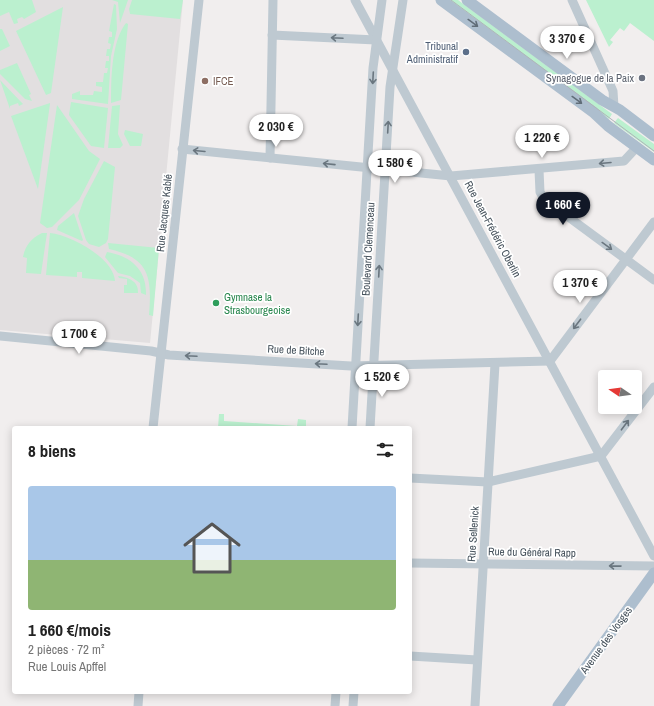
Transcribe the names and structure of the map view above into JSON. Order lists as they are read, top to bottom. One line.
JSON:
{"streets":{"main road":["Avenue des Vosges"],"street":["Rue Jacques Kablé","Rue Jean-Frédéric Oberlin","Boulevard Clemenceau","Rue de Bitche","Rue Sellenick","Rue du Général Rapp"]},"crossings":[["Rue Jacques Kablé","Rue de Bitche"],["Rue Jean-Frédéric Oberlin","Boulevard Clemenceau"],["Rue Jean-Frédéric Oberlin","Rue de Bitche"],["Boulevard Clemenceau","Rue de Bitche"],["Rue de Bitche","Rue Sellenick"],["Rue Sellenick","Rue du Général Rapp"]],"one_way":["Rue de Bitche","Rue du Général Rapp"],"places":["Tribunal Administratif","Synagogue de la Paix","IFCE","Gymnase la Strasbourgeoise"],"north":"left","page":{"price":["3 370 €","2 030 €","1 220 €","1 580 €","1 660 €","1 370 €","1 700 €","1 520 €"],"heading":"8 biens","list":[{"name":"1 660 €/mois","note":"2 pièces · 72 m² · Rue Louis Apffel"}]}}
